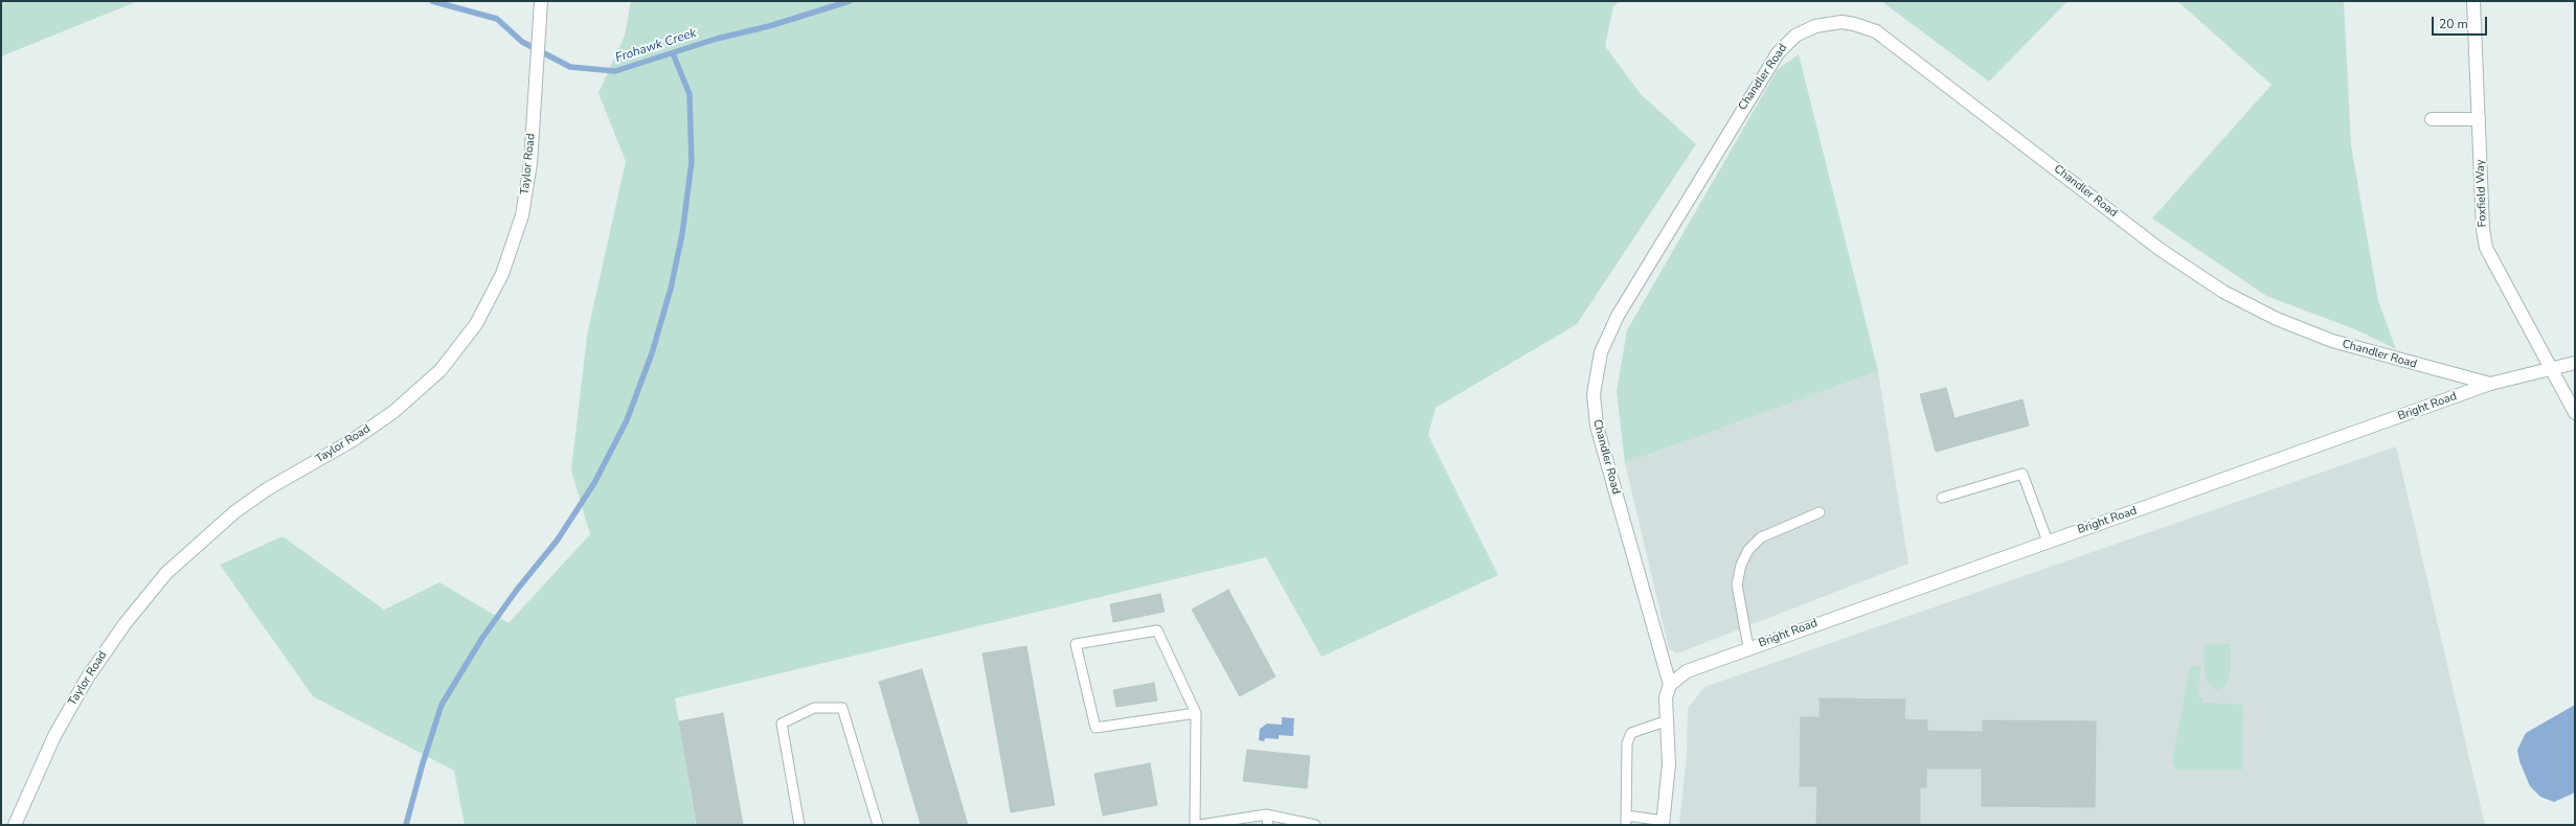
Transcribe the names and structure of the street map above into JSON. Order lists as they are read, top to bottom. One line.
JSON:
{"streets":{"street":["Chandler Road","Taylor Road","Foxfield Way","Bright Road"]},"crossings":[["Chandler Road","Bright Road"],["Foxfield Way","Bright Road"]],"water":["Frohawk Creek"],"scale_bar":"20 m"}
